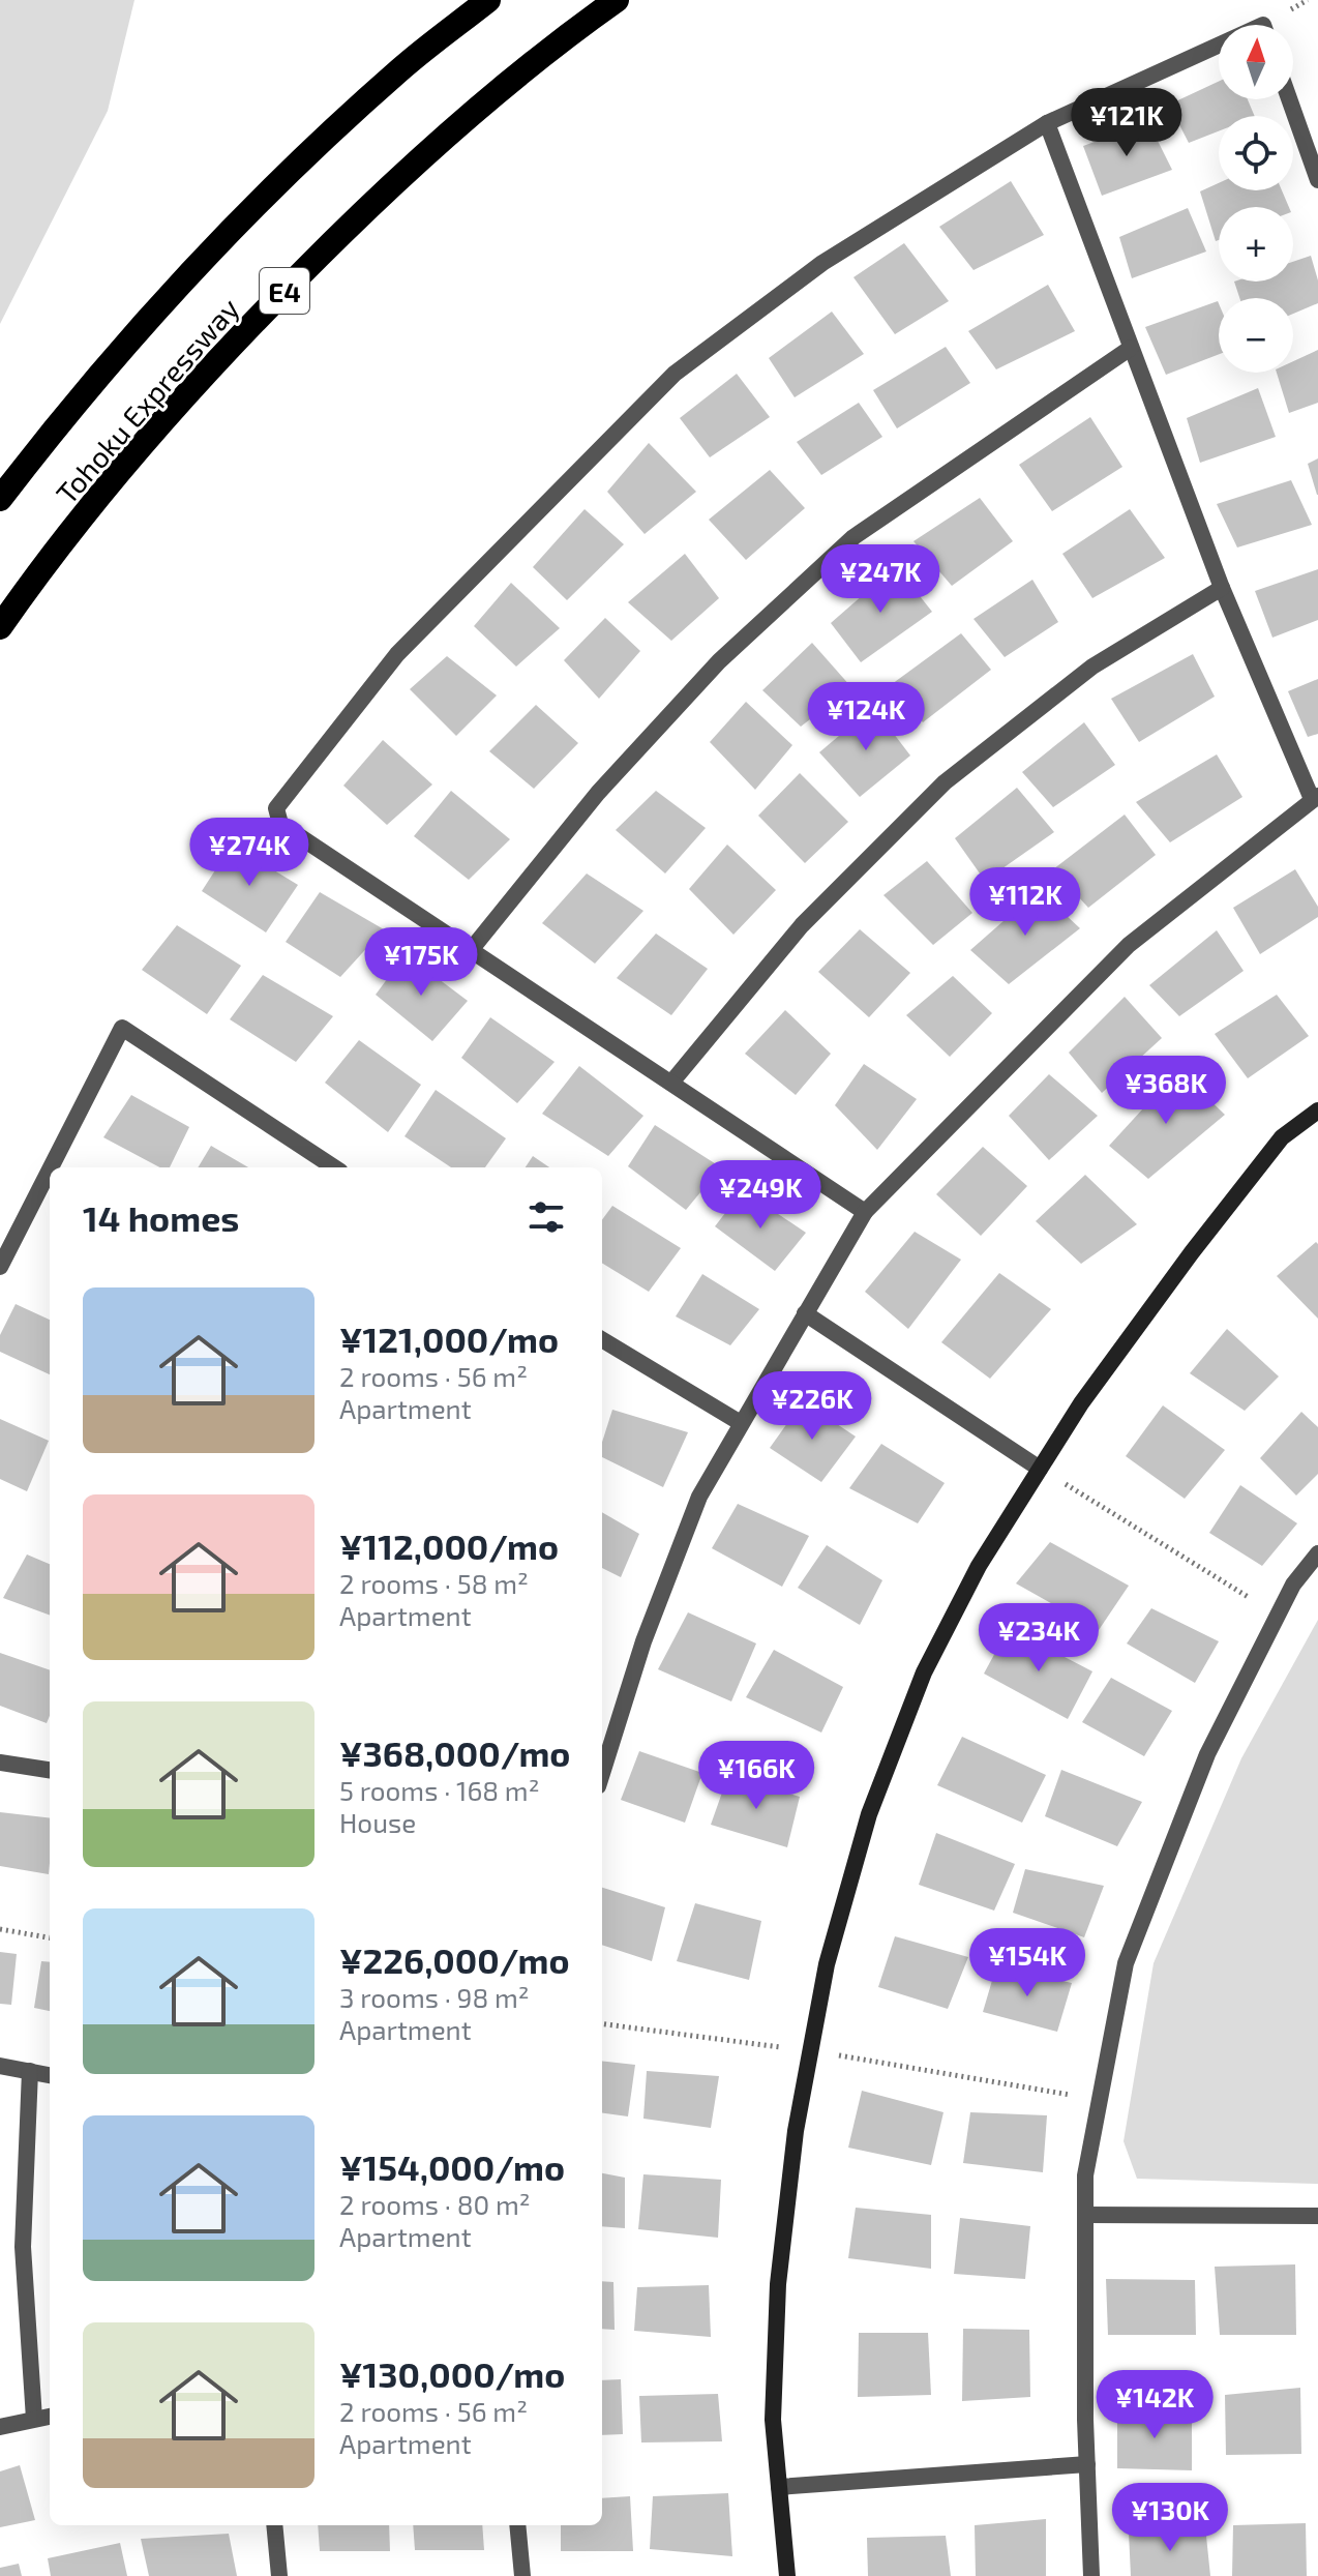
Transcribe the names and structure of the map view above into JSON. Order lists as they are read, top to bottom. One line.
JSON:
{"streets":{"highway":["E4","Tohoku Expressway"]},"north":"top","page":{"map_buttons":["+","−"],"price":["¥121K","¥247K","¥124K","¥274K","¥112K","¥175K","¥368K","¥249K","¥226K","¥234K","¥166K","¥154K","¥142K","¥130K"],"heading":"14 homes","list":[{"name":"¥121,000/mo","note":"2 rooms · 56 m² · Apartment"},{"name":"¥112,000/mo","note":"2 rooms · 58 m² · Apartment"},{"name":"¥368,000/mo","note":"5 rooms · 168 m² · House"},{"name":"¥226,000/mo","note":"3 rooms · 98 m² · Apartment"},{"name":"¥154,000/mo","note":"2 rooms · 80 m² · Apartment"},{"name":"¥130,000/mo","note":"2 rooms · 56 m² · Apartment"}]}}
